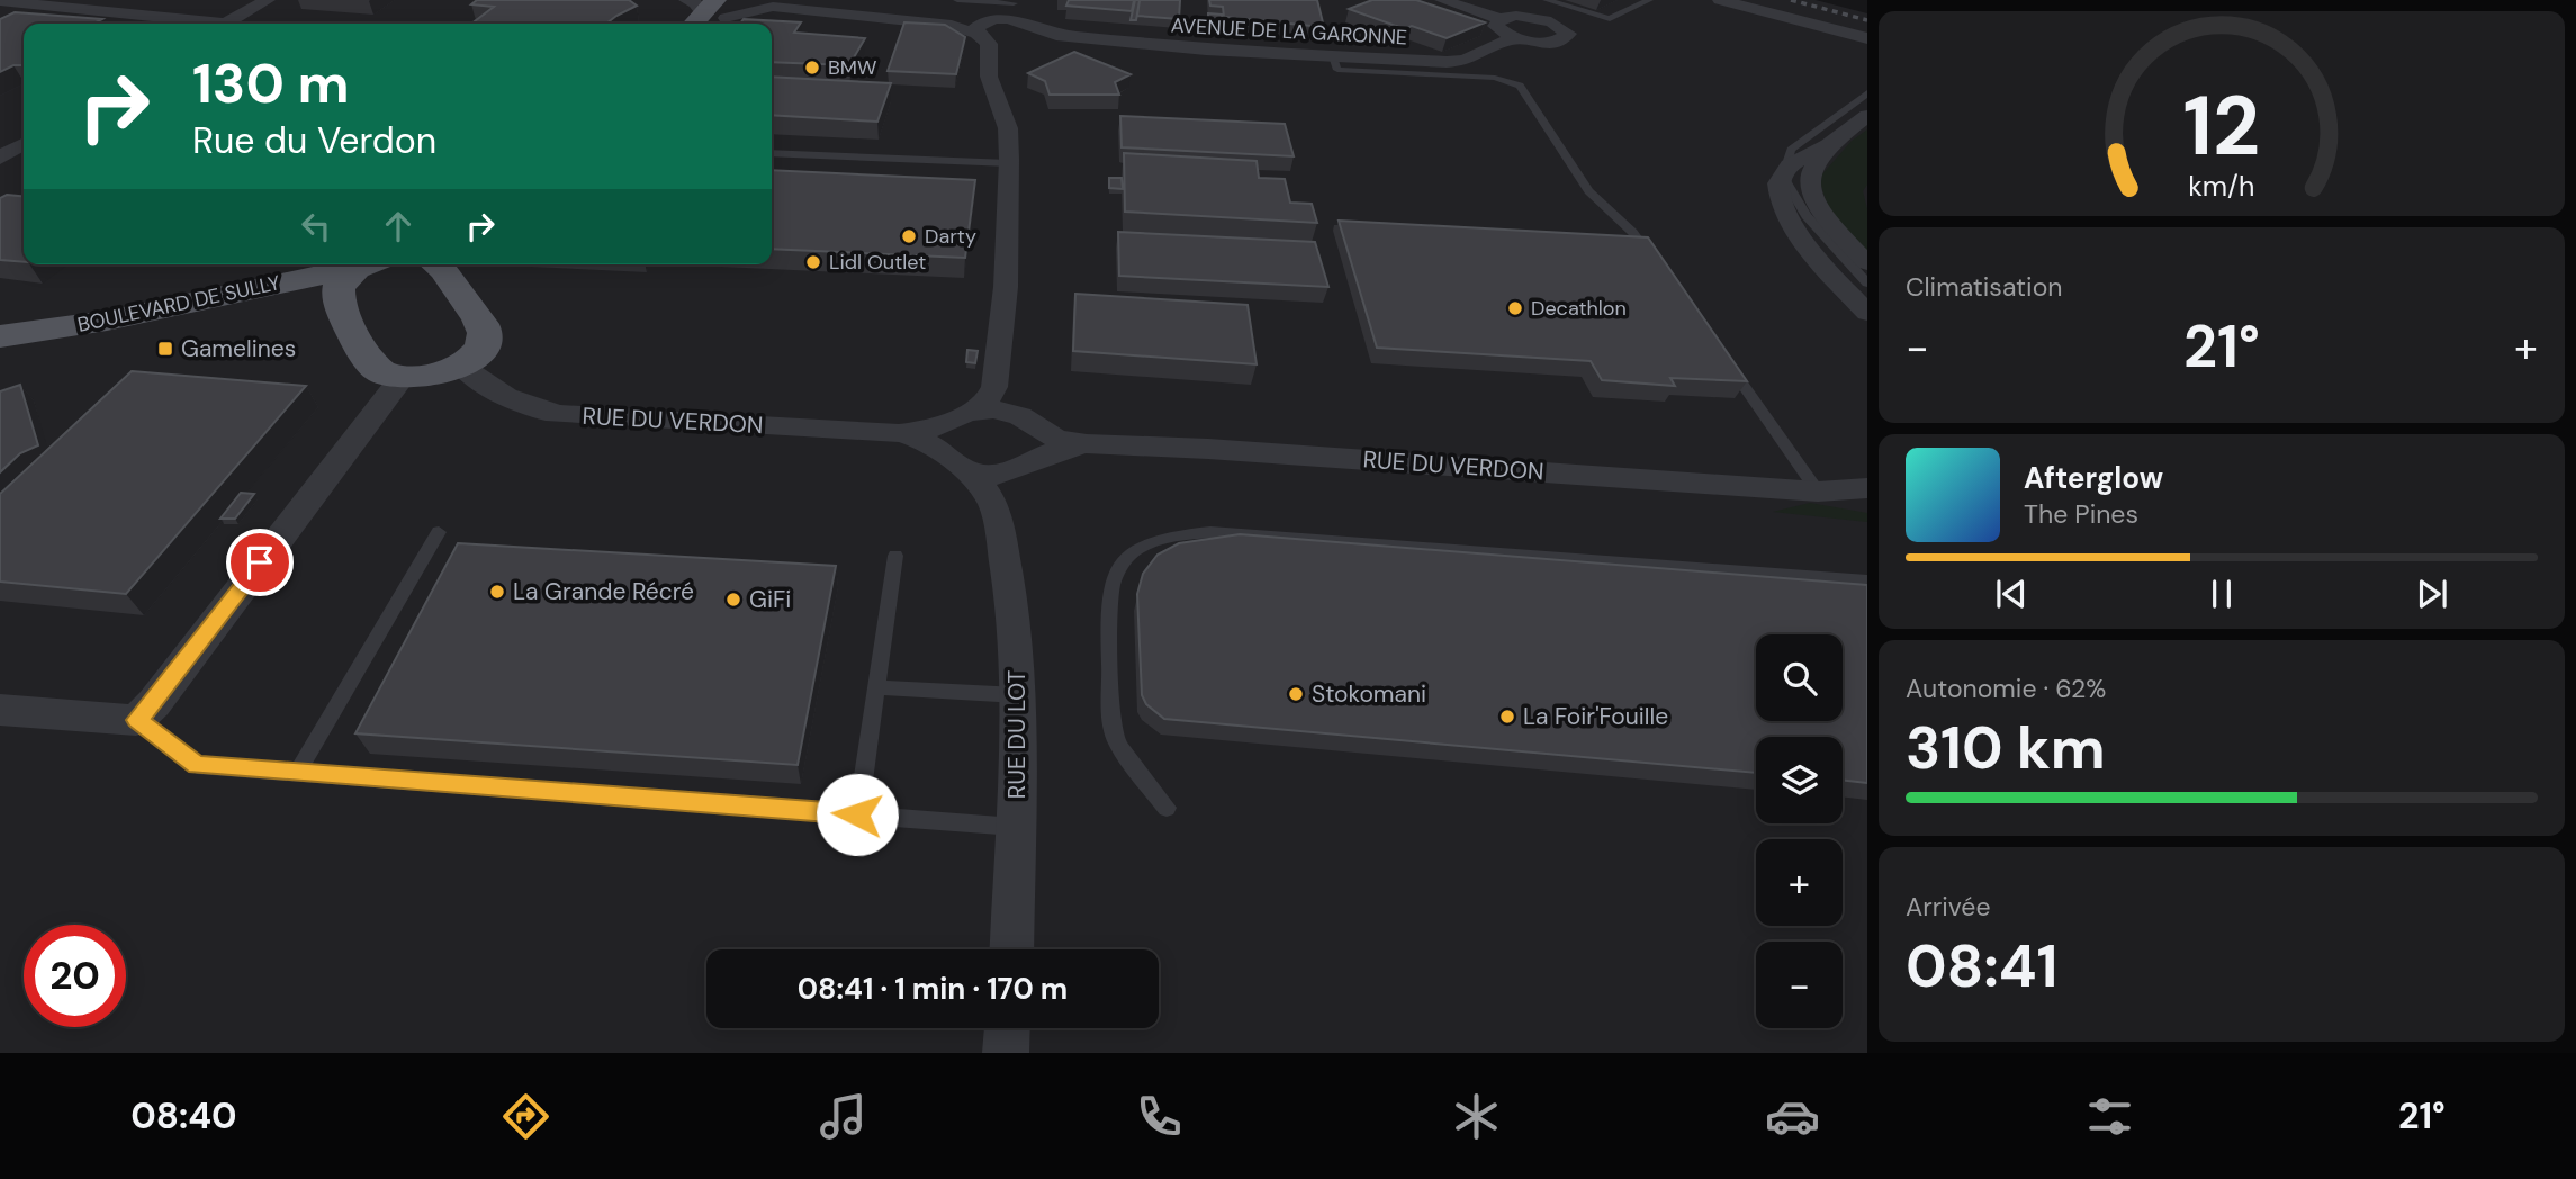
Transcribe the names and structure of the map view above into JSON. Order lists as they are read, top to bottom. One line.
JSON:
{"streets":{"main road":["BOULEVARD DE SULLY"],"street":["AVENUE DE LA GARONNE","RUE DU VERDON","RUE DU LOT"]},"places":{"other":["BMW","Darty","Lidl Outlet","Decathlon","La Grande Récré","GiFi","Stokomani","La Foir'Fouille"],"transit":["Gamelines"]},"page":{"turn":["130 m","Rue du Verdon"],"tile":["Climatisation",["Autonomie · 62%","310 km"],["Arrivée","08:41"]],"heat":["−","21°","+"],"song":["Afterglow","The Pines"],"map_buttons":["+","−"],"limit":"20","trip":"08:41 · 1 min · 170 m","tabs":["08:40","21°"],"gauge":["12","km/h"]}}
